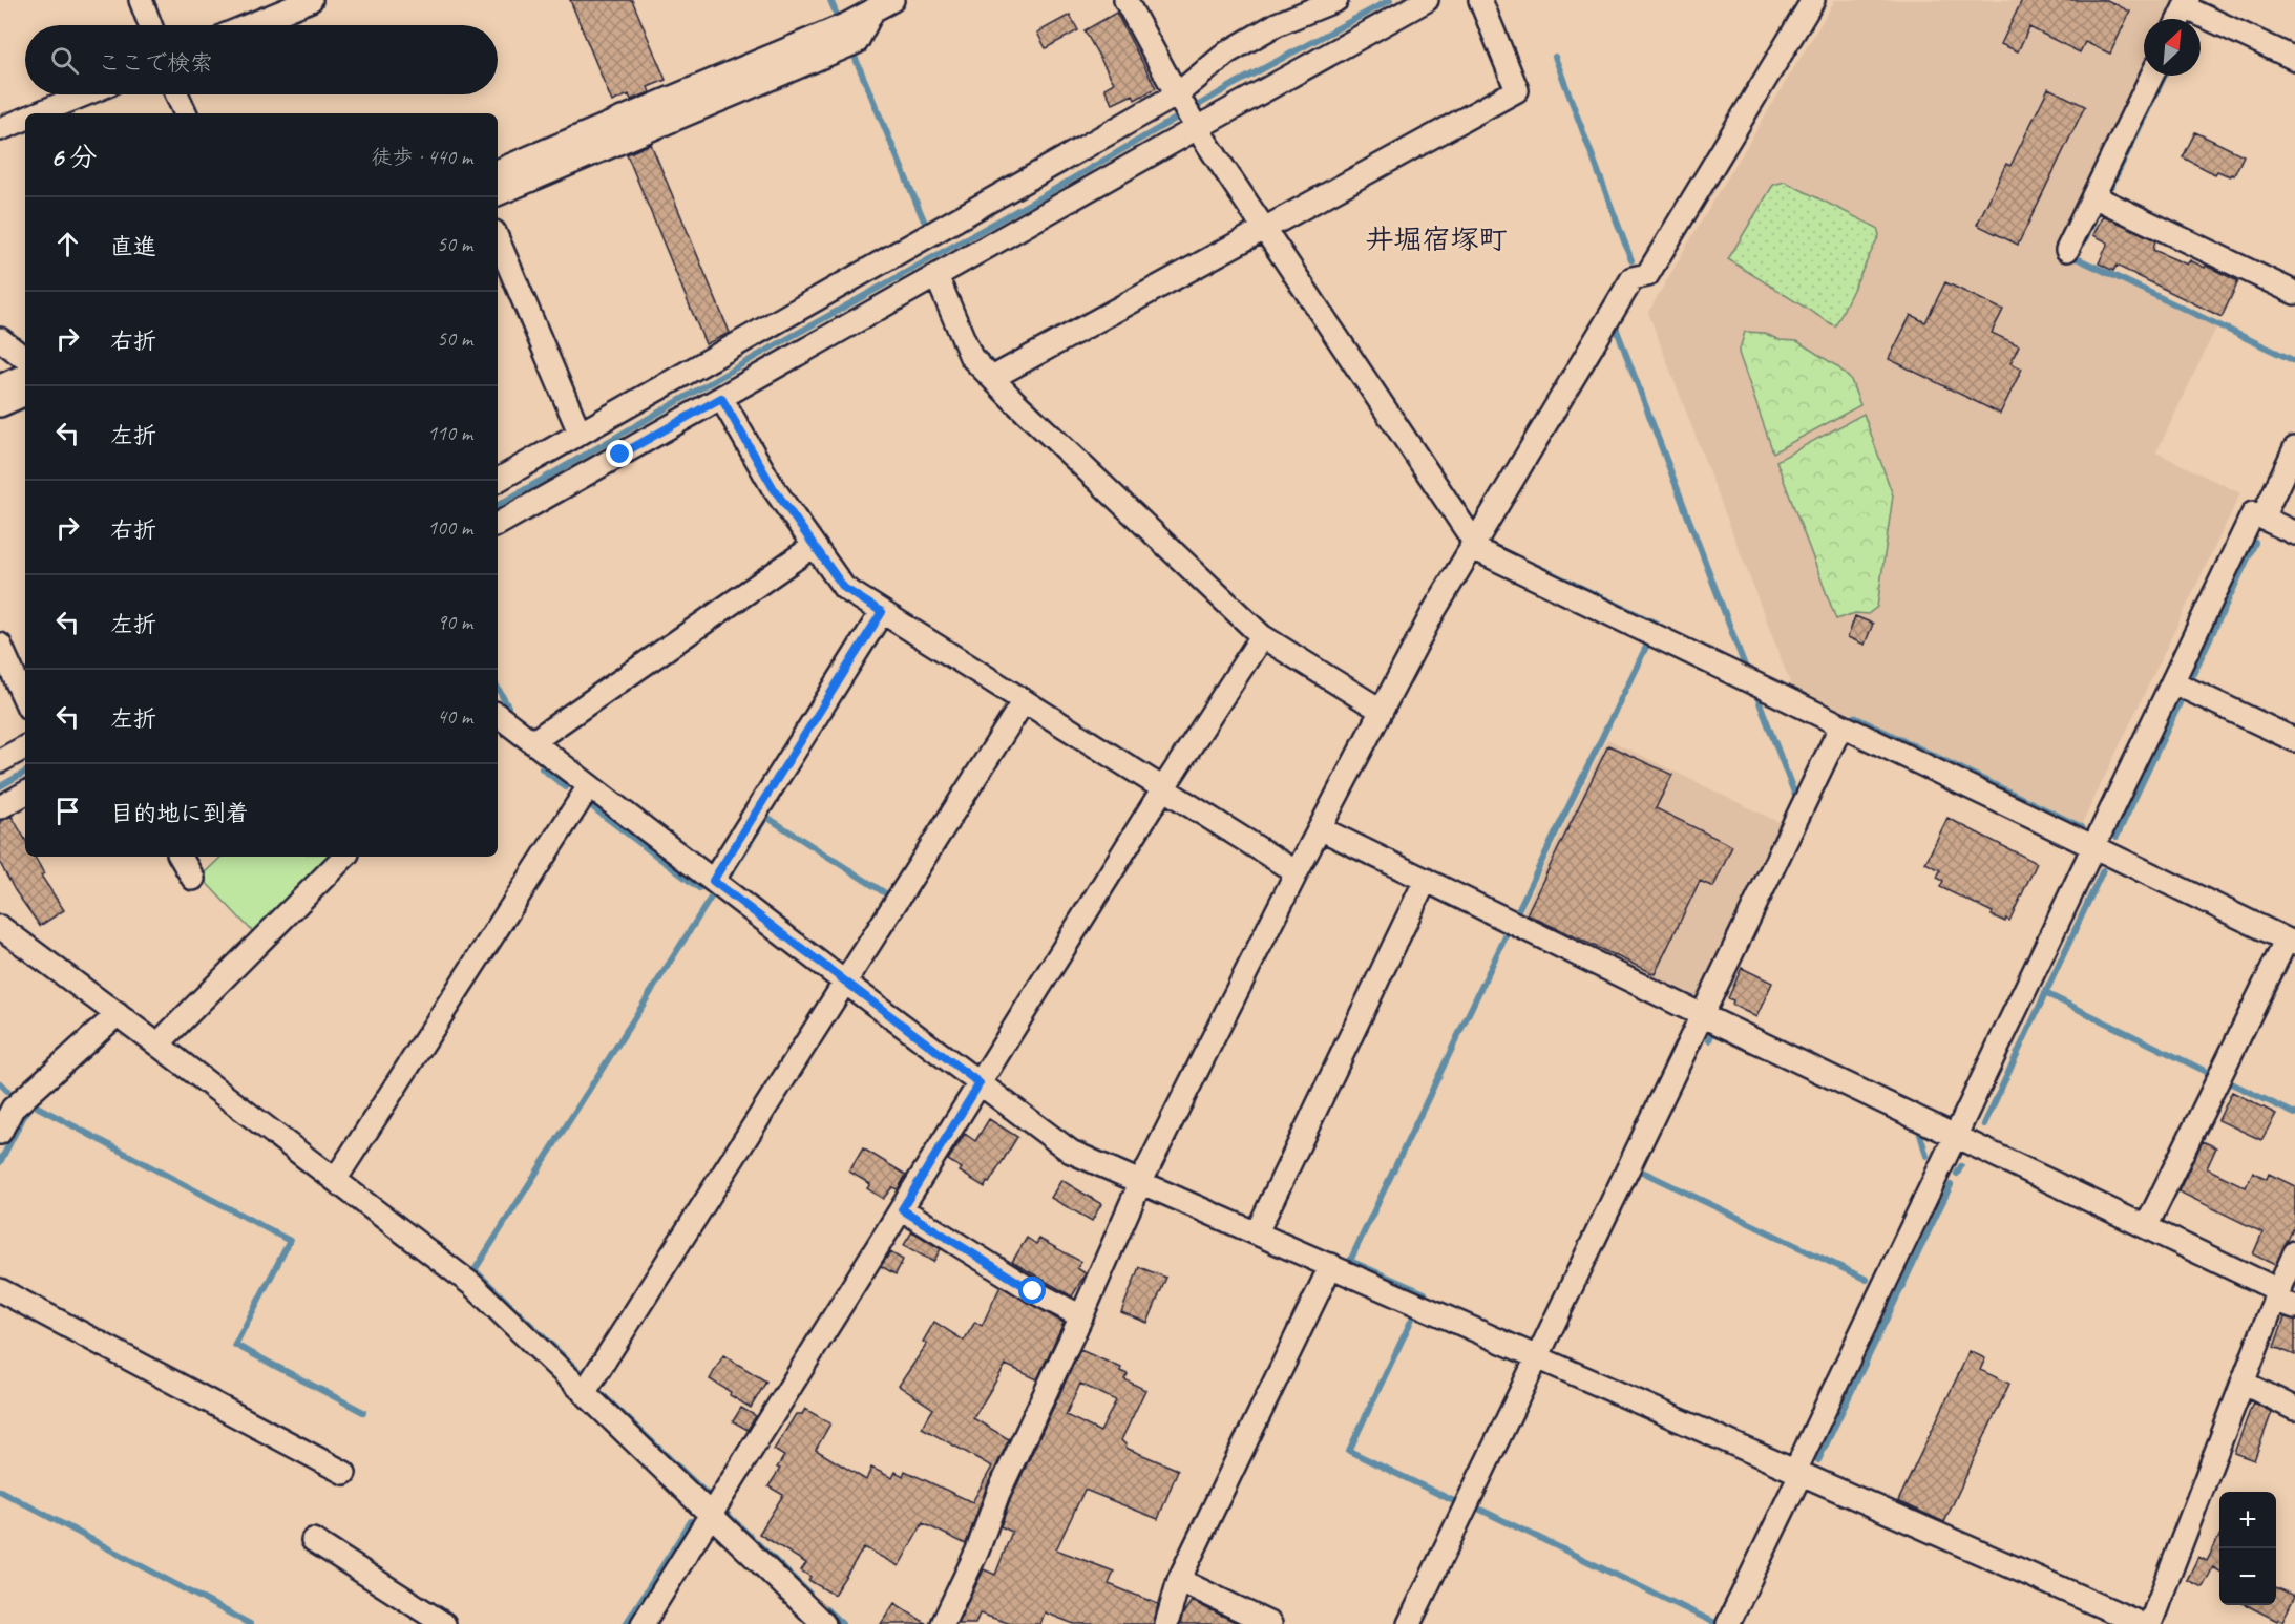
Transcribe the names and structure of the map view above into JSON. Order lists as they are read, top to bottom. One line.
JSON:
{"districts":["井堀宿塚町"],"north":"top right","page":{"search":"ここで検索","heading":["6 分","徒歩 · 440 m"],"list":[["直進","50 m"],["右折","50 m"],["左折","110 m"],["右折","100 m"],["左折","90 m"],["左折","40 m"],"目的地に到着"],"map_buttons":["+","−"]}}
